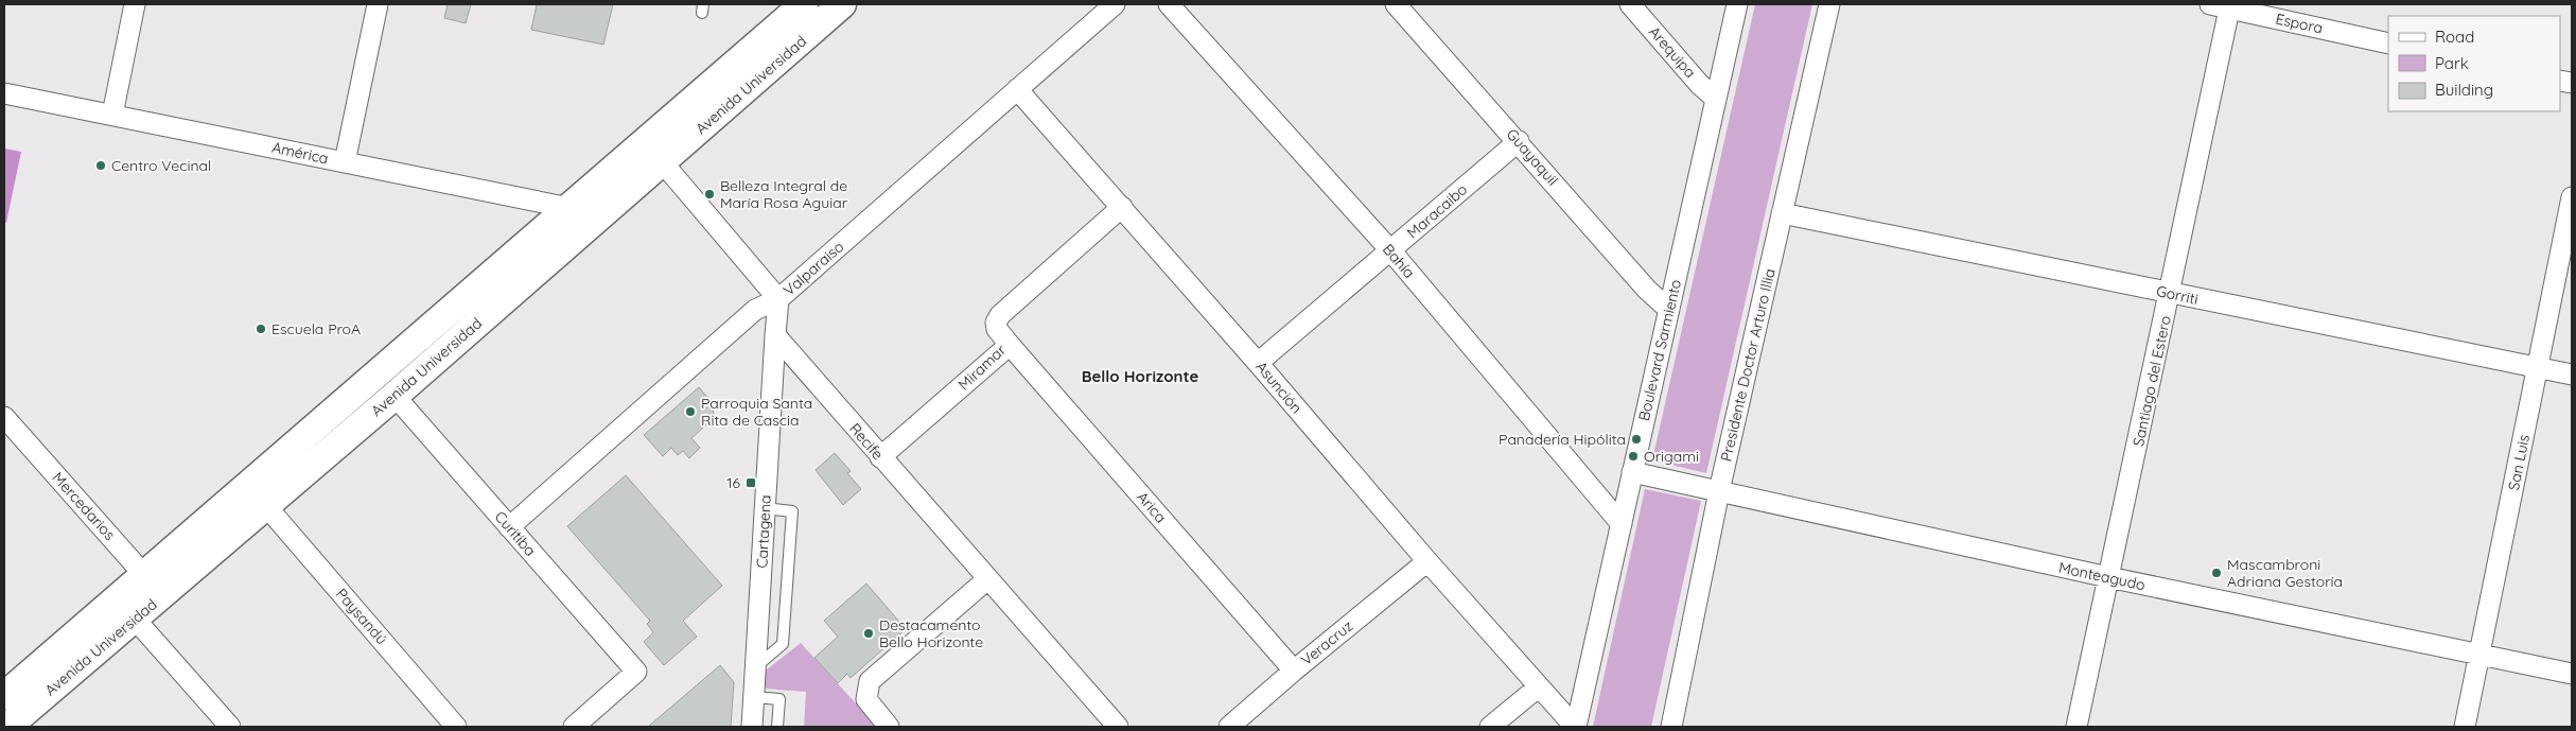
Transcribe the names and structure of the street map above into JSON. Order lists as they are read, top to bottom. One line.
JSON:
{"streets":{"main road":["Avenida Universidad"],"street":["Espora","Arequipa","América","Guayaquil","Maracaibo","Bahía","Valparaiso","Gorriti","Boulevard Sarmiento","Presidente Doctor Arturo Illia","Miramar","Santiago del Estero","Asunción","Recife","San Luis","Mercedarios","Arica","Cartagena","Curitiba","Monteagudo","Paysandú","Veracruz"]},"crossings":[["Espora","Santiago del Estero"],["Arequipa","Boulevard Sarmiento"],["Avenida Universidad","América"],["Avenida Universidad","Mercedarios"],["Avenida Universidad","Curitiba"],["Avenida Universidad","Paysandú"],["Guayaquil","Maracaibo"],["Guayaquil","Boulevard Sarmiento"],["Maracaibo","Bahía"],["Maracaibo","Asunción"],["Bahía","Boulevard Sarmiento"],["Valparaiso","Asunción"],["Valparaiso","Curitiba"],["Gorriti","Presidente Doctor Arturo Illia"],["Gorriti","Santiago del Estero"],["Gorriti","San Luis"],["Boulevard Sarmiento","Asunción"],["Boulevard Sarmiento","Monteagudo"],["Presidente Doctor Arturo Illia","Monteagudo"],["Miramar","Asunción"],["Miramar","Recife"],["Miramar","Arica"],["Santiago del Estero","Monteagudo"],["Asunción","Veracruz"],["Recife","Cartagena"],["San Luis","Monteagudo"],["Arica","Veracruz"]],"districts":["Bello Horizonte"],"places":{"other":["Centro Vecinal","Belleza Integral de María Rosa Aguiar","Escuela ProA","Parroquia Santa Rita de Cascia","Panadería Hipólita","Origami","Mascambroni Adriana Gestoría","Destacamento Bello Horizonte"],"transit":["16"]},"legend":["Road","Park","Building"]}
